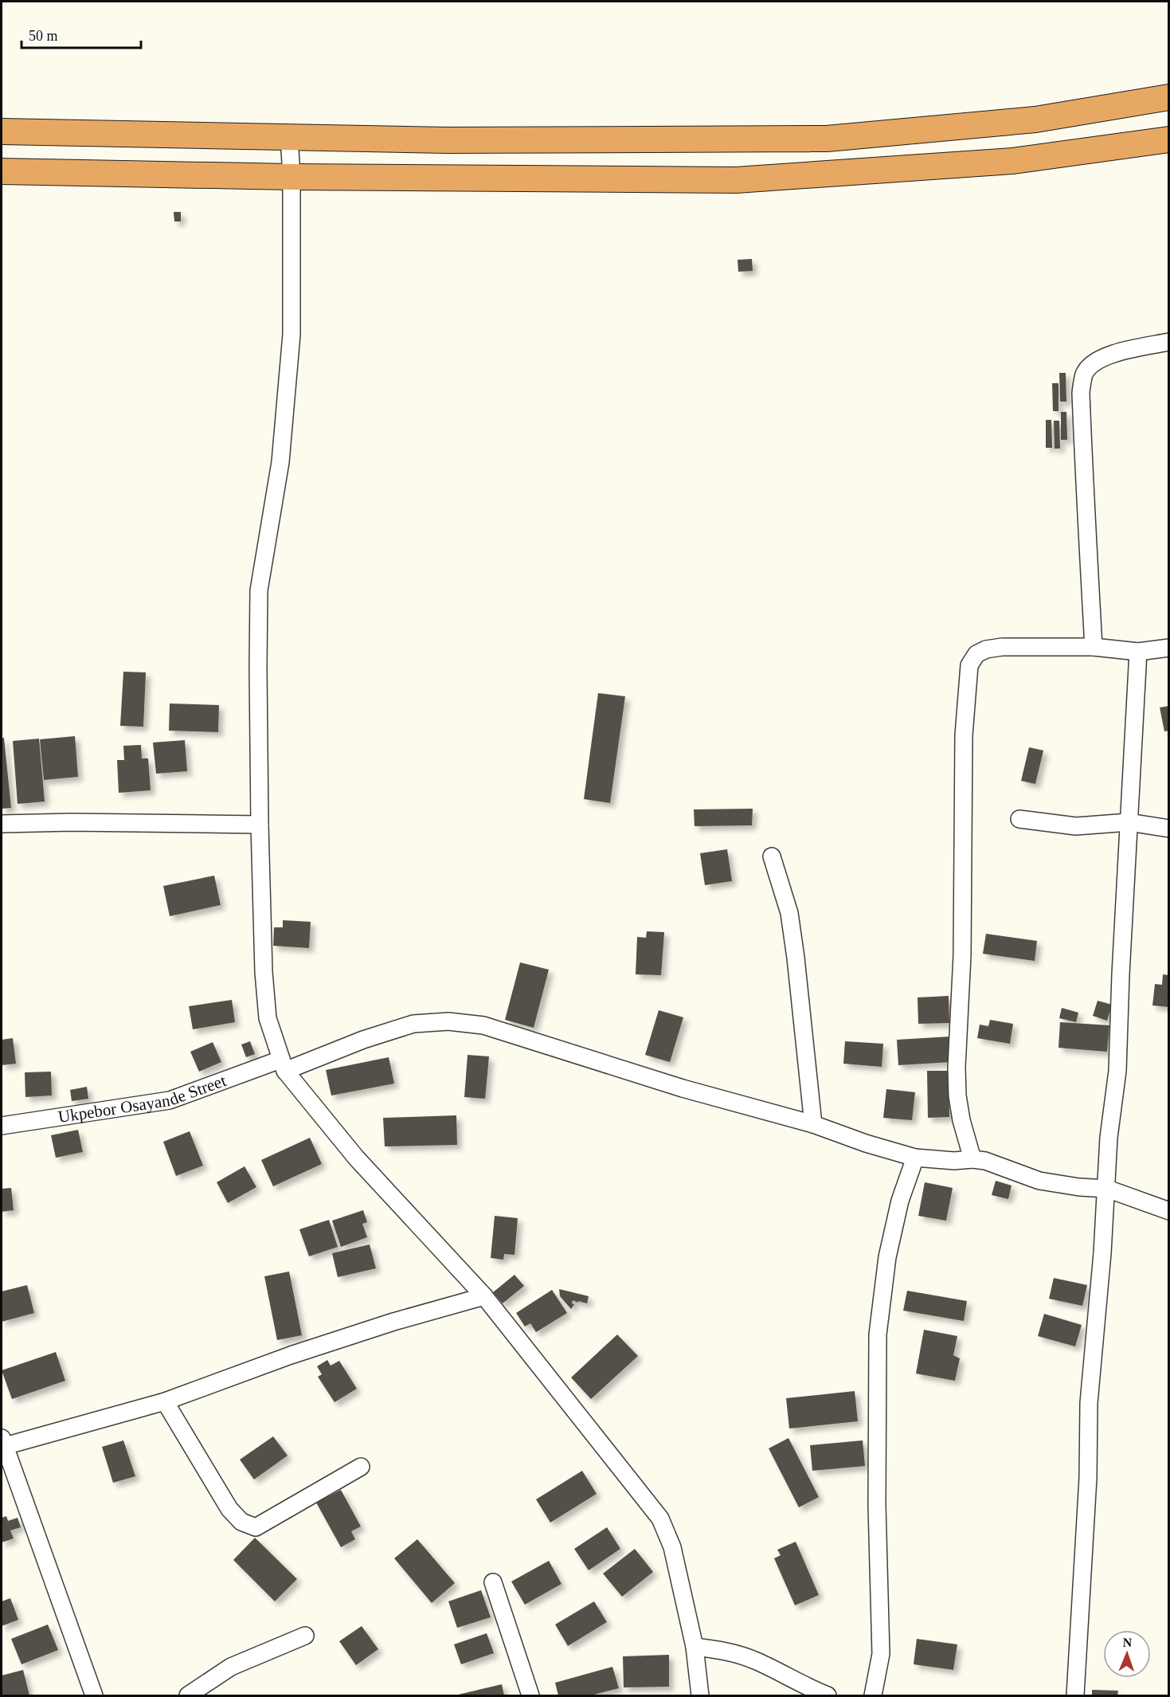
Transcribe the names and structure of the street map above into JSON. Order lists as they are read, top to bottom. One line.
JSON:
{"streets":{"street":["Ukpebor Osayande Street"]},"scale_bar":"50 m","north":"top"}
